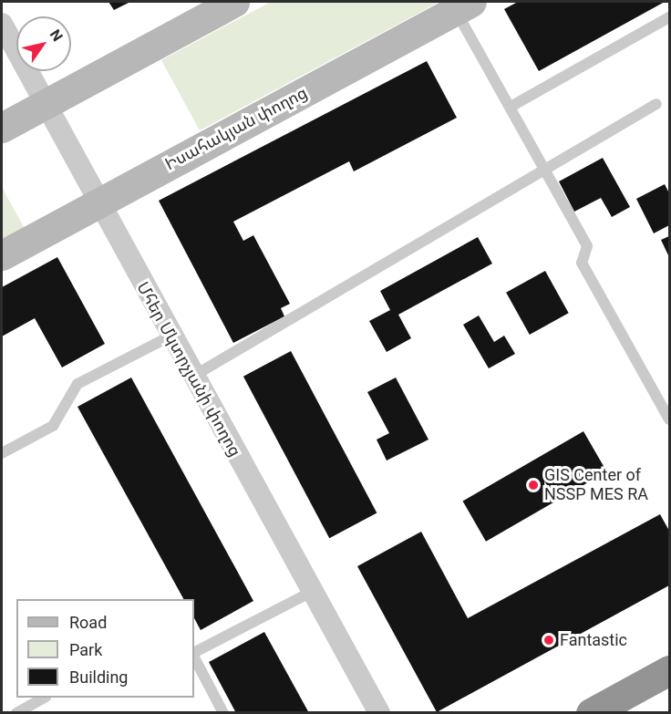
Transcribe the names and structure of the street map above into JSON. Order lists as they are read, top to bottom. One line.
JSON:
{"streets":{"street":["Իսահակյան փողոց","Մհեր Մկտրչյանի փողոց"]},"crossings":[["Իսահակյան փողոց","Մհեր Մկտրչյանի փողոց"]],"places":["GIS Center of NSSP MES RA","Fantastic"],"legend":["Road","Park","Building"],"north":"top right"}
